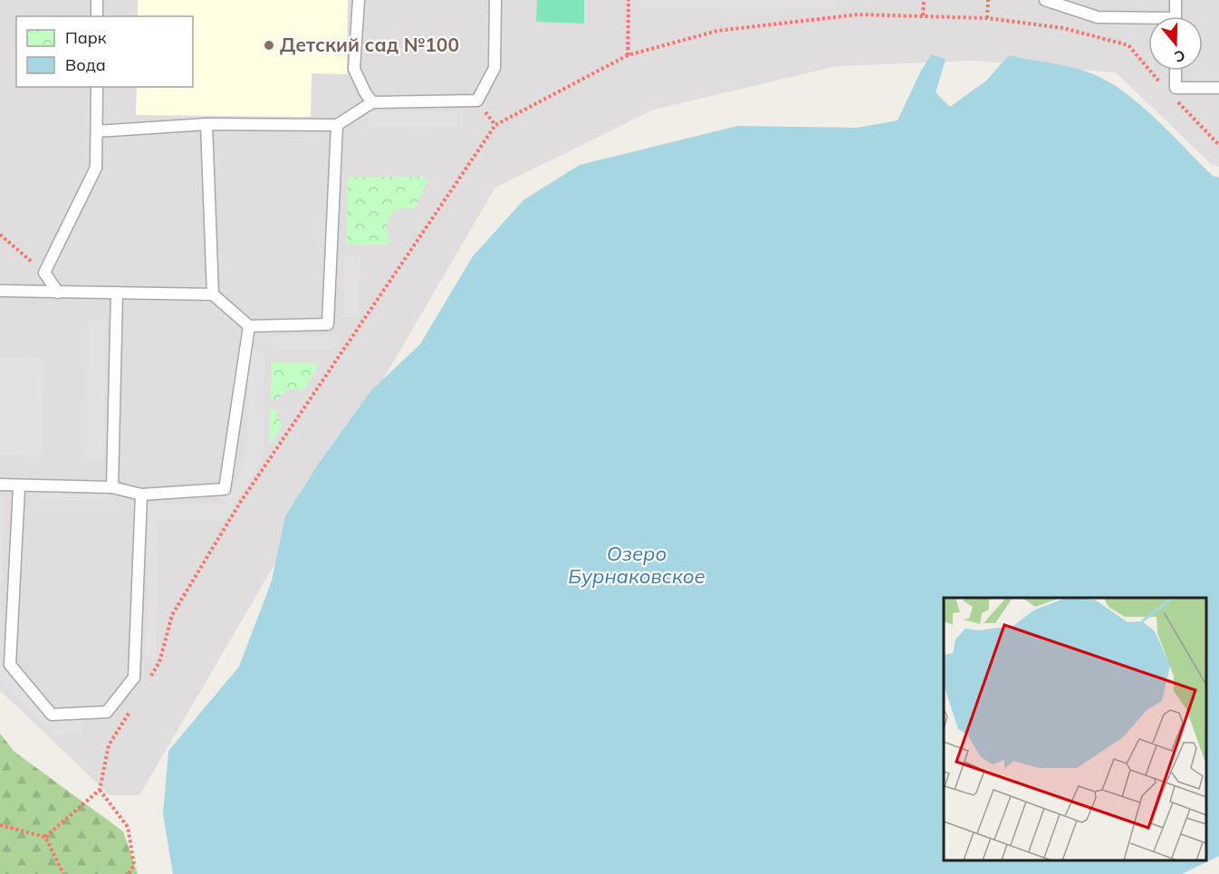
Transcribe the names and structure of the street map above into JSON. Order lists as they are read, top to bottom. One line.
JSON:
{"water":["Озеро Бурнаковское"],"places":["Детский сад №100"],"legend":["Парк","Вода"],"north":"bottom"}
